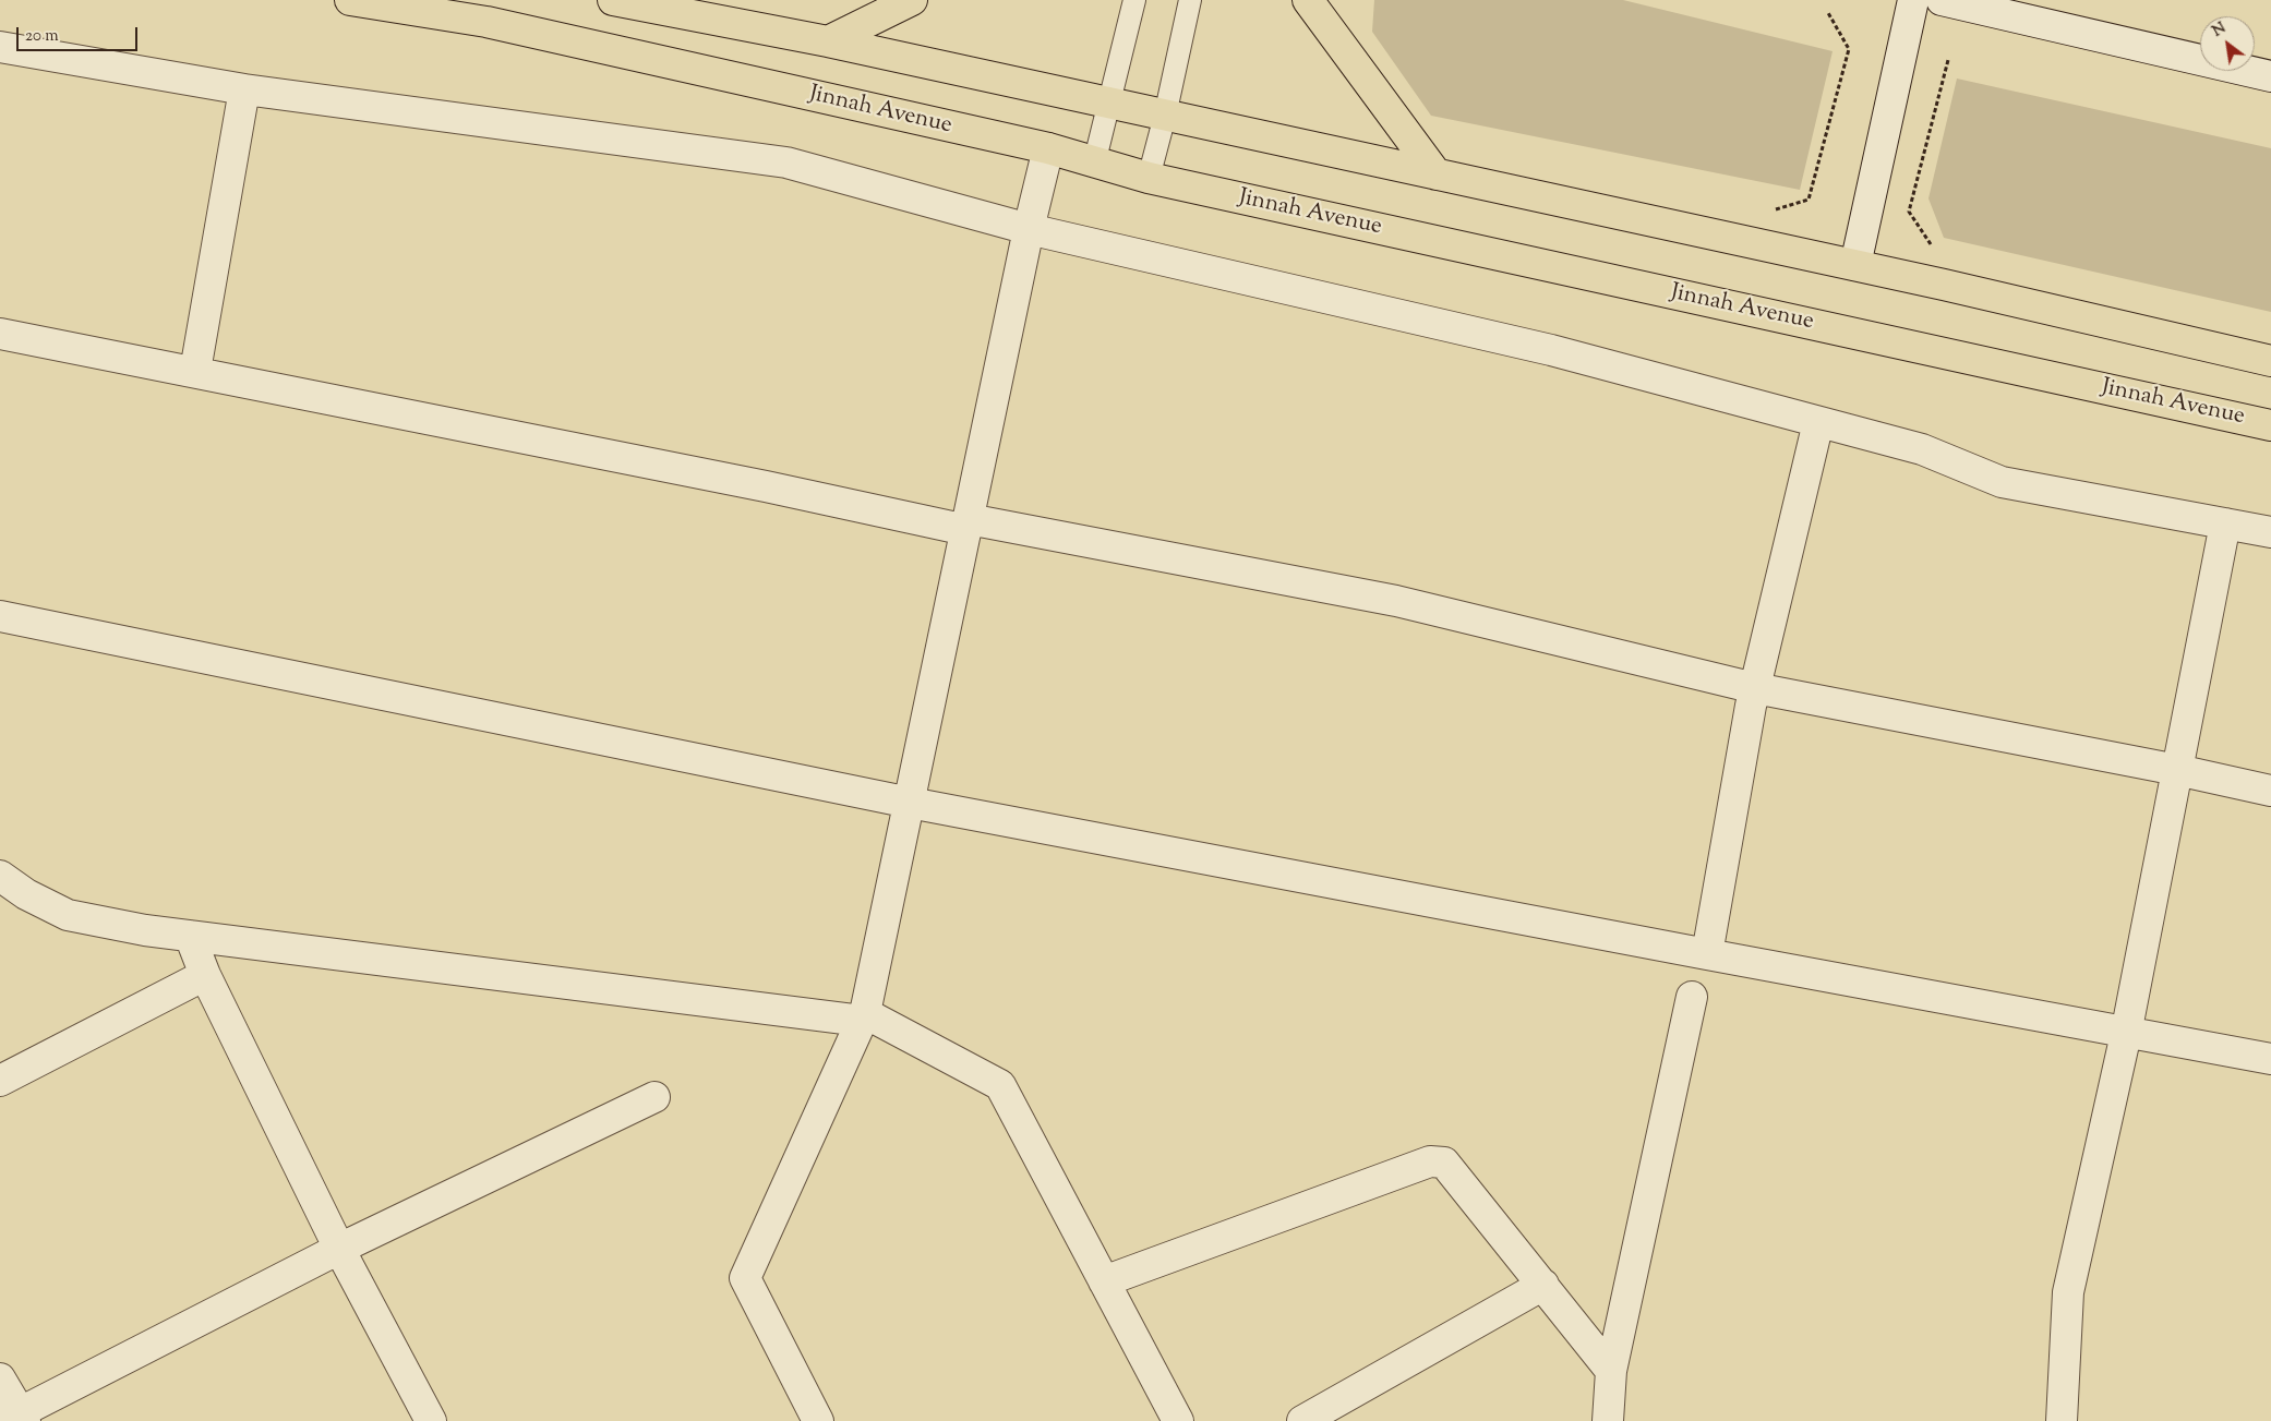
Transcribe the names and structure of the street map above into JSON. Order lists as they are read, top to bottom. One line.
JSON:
{"streets":{"main road":["Jinnah Avenue"]},"scale_bar":"20 m","north":"top left"}
